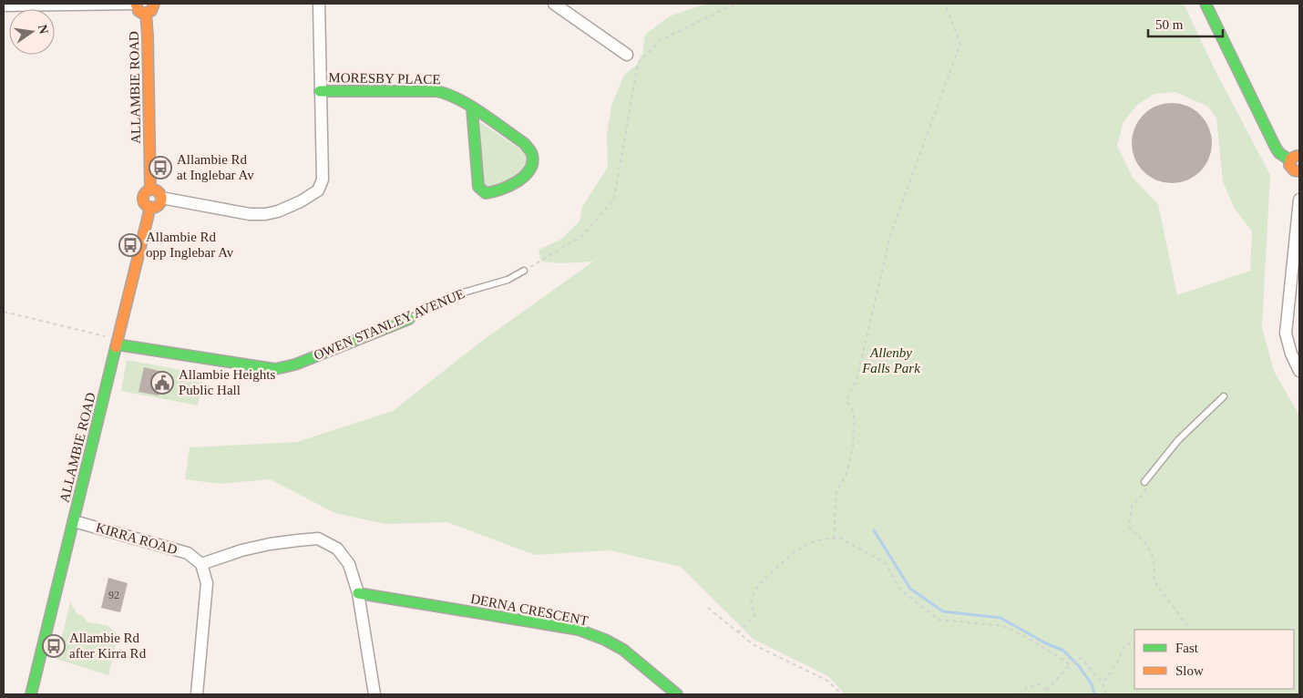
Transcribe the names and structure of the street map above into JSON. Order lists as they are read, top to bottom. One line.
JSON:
{"streets":{"street":["MORESBY PLACE","ALLAMBIE ROAD","OWEN STANLEY AVENUE","KIRRA ROAD","DERNA CRESCENT"]},"crossings":[["ALLAMBIE ROAD","OWEN STANLEY AVENUE"],["ALLAMBIE ROAD","KIRRA ROAD"]],"parks":["Allenby Falls Park"],"places":{"bus stop":["Allambie Rd at Inglebar Av","Allambie Rd opp Inglebar Av","Allambie Rd after Kirra Rd"],"public building":["Allambie Heights Public Hall"]},"house_numbers":["92"],"legend":["Fast","Slow"],"scale_bar":"50 m","north":"right"}
